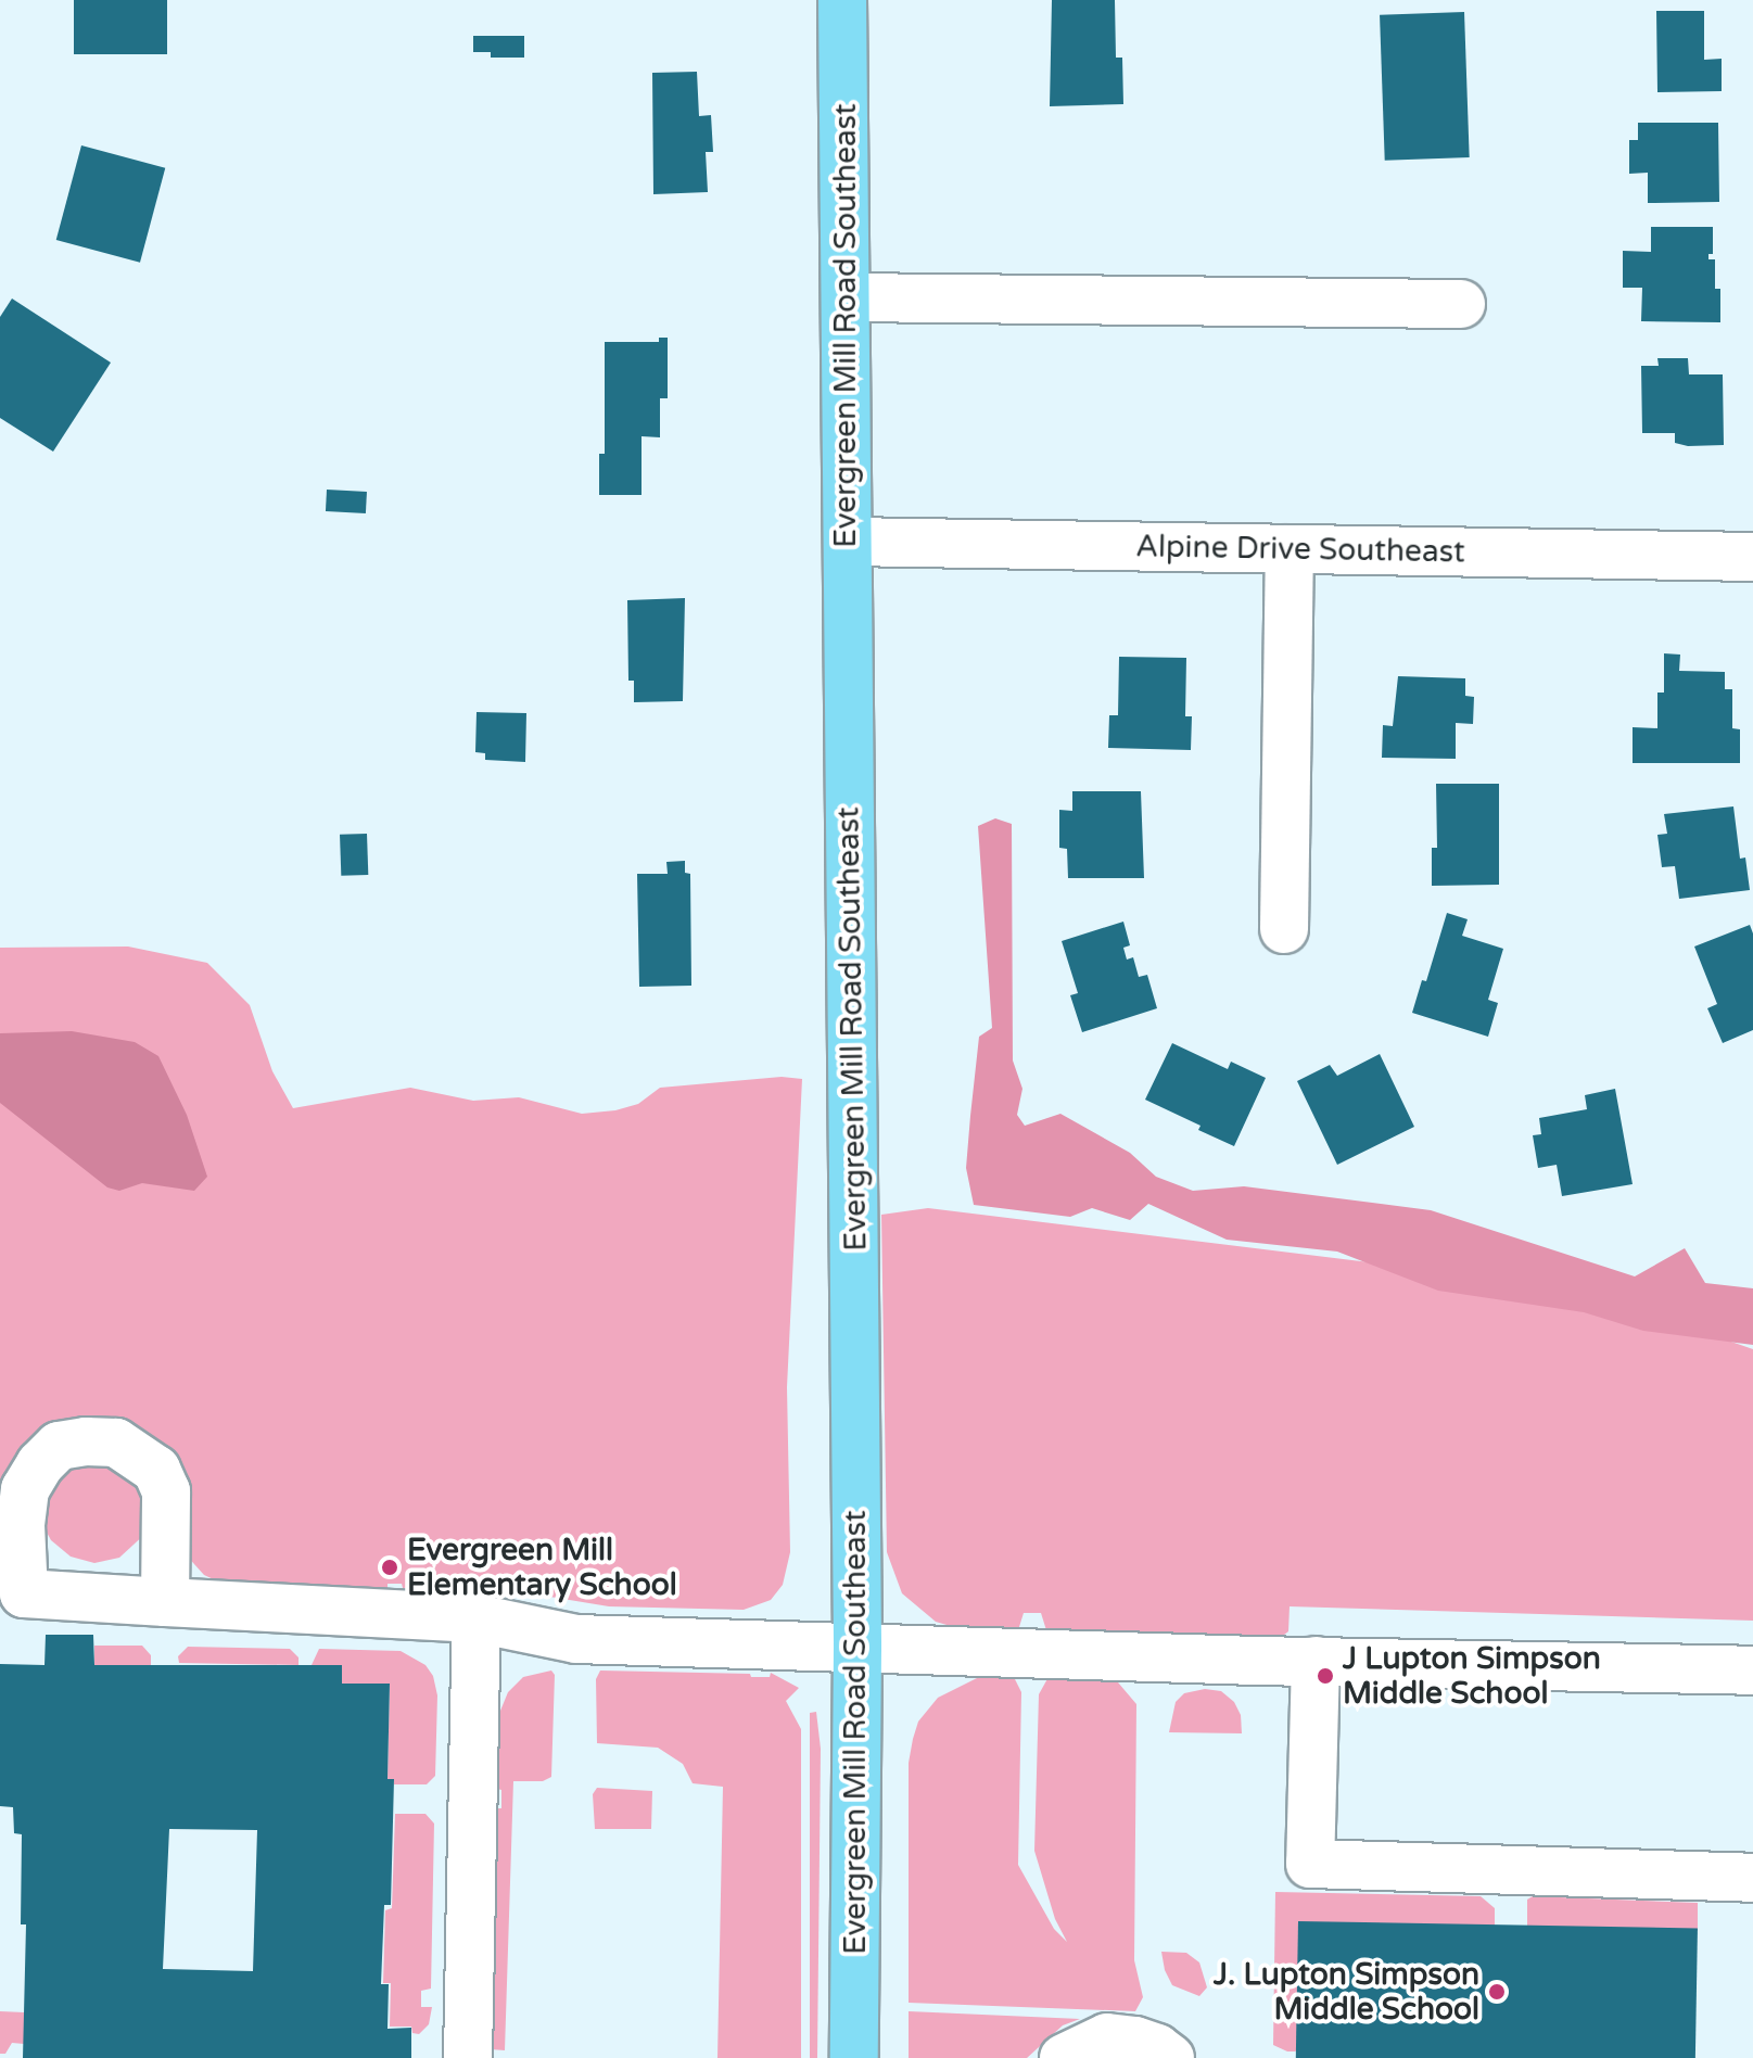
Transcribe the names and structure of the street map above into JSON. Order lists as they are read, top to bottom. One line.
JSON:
{"streets":{"main road":["Evergreen Mill Road Southeast"],"street":["Alpine Drive Southeast"]},"crossings":[["Evergreen Mill Road Southeast","Alpine Drive Southeast"]],"places":["Evergreen Mill Elementary School","J Lupton Simpson Middle School","J. Lupton Simpson Middle School"]}
